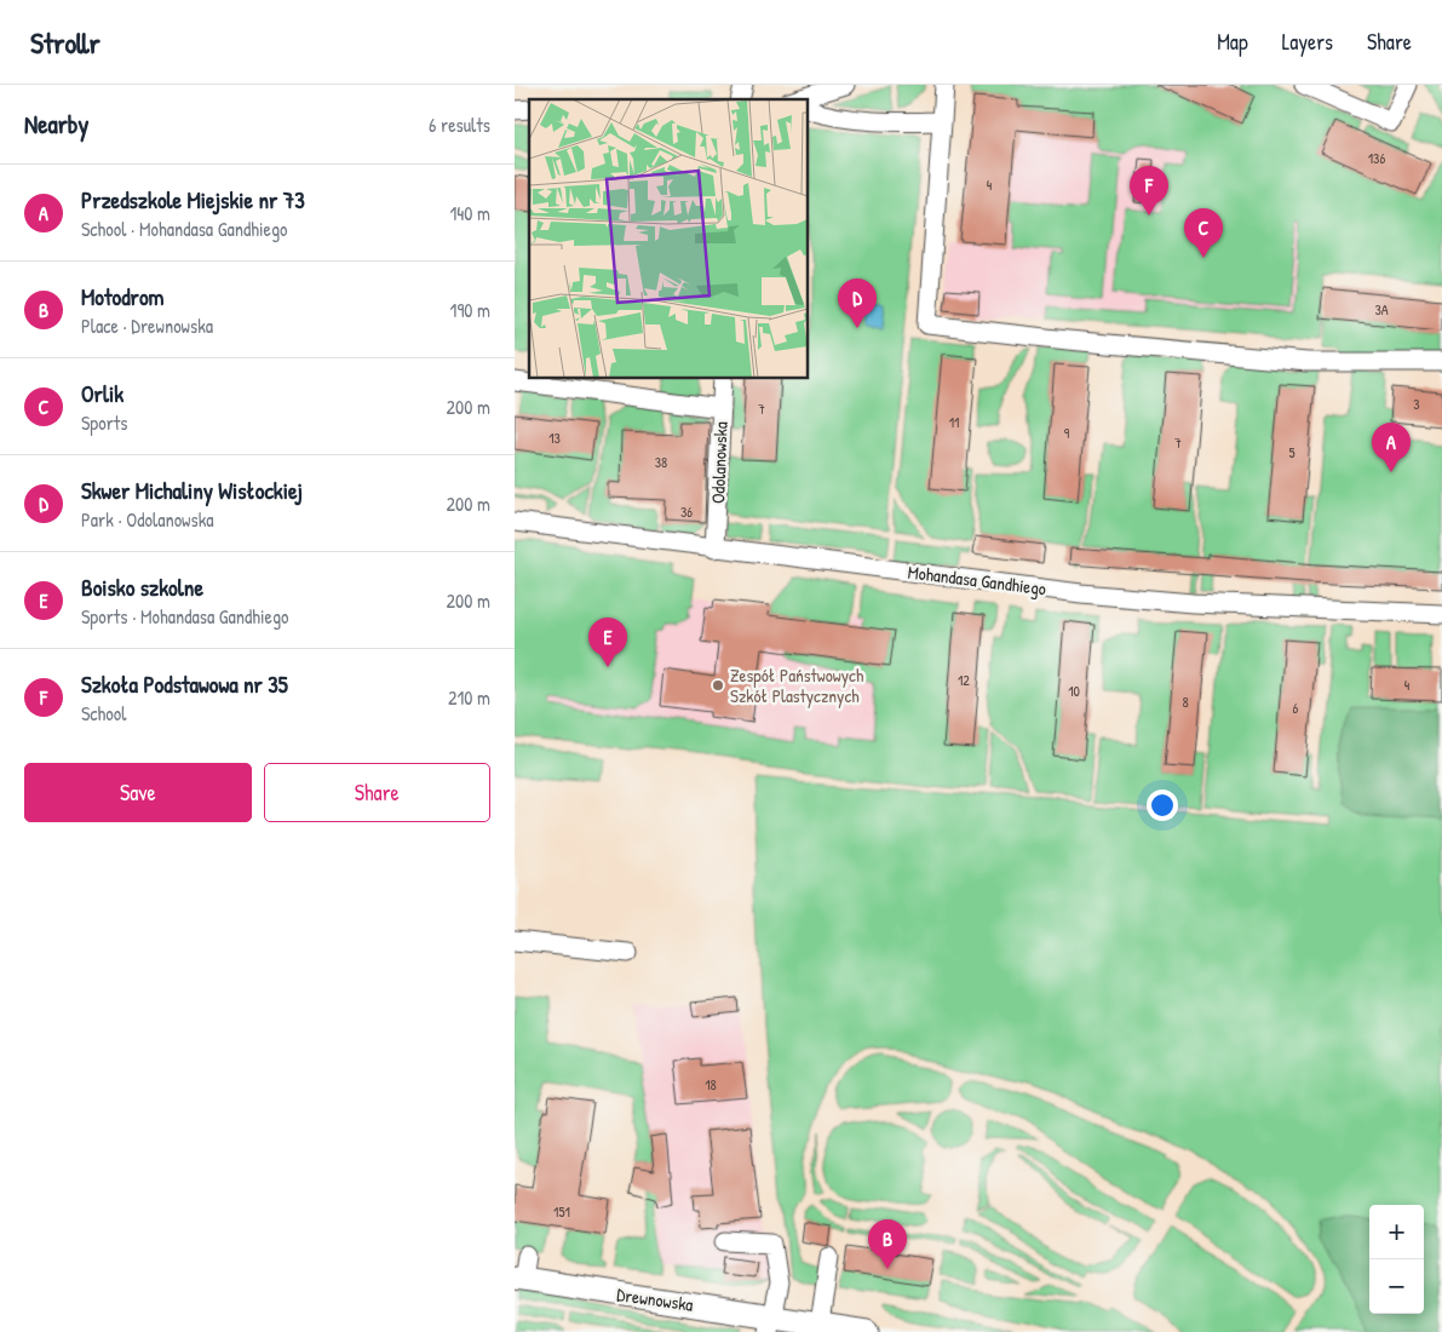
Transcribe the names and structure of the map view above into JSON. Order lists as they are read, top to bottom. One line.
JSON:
{"streets":{"main road":["Drewnowska"],"street":["Odolanowska","Mohandasa Gandhiego"]},"crossings":[["Odolanowska","Mohandasa Gandhiego"]],"places":["Zespół Państwowych Szkół Plastycznych"],"house_numbers":["136","4","3A","3","7","11","9","13","7","5","38","36","12","4","10","8","6","18","151"],"page":{"header":"Strollr","nav":["Map","Layers","Share"],"heading":["Nearby","6 results"],"list":[{"mark":"A","name":"Przedszkole Miejskie nr 73","note":"School · Mohandasa Gandhiego","value":"140 m"},{"mark":"B","name":"Motodrom","note":"Place · Drewnowska","value":"190 m"},{"mark":"C","name":"Orlik","note":"Sports","value":"200 m"},{"mark":"D","name":"Skwer Michaliny Wisłockiej","note":"Park · Odolanowska","value":"200 m"},{"mark":"E","name":"Boisko szkolne","note":"Sports · Mohandasa Gandhiego","value":"200 m"},{"mark":"F","name":"Szkoła Podstawowa nr 35","note":"School","value":"210 m"}],"pins":["F","C","D","A","E","B"],"buttons":["Save","Share"],"map_buttons":["+","−"]}}
